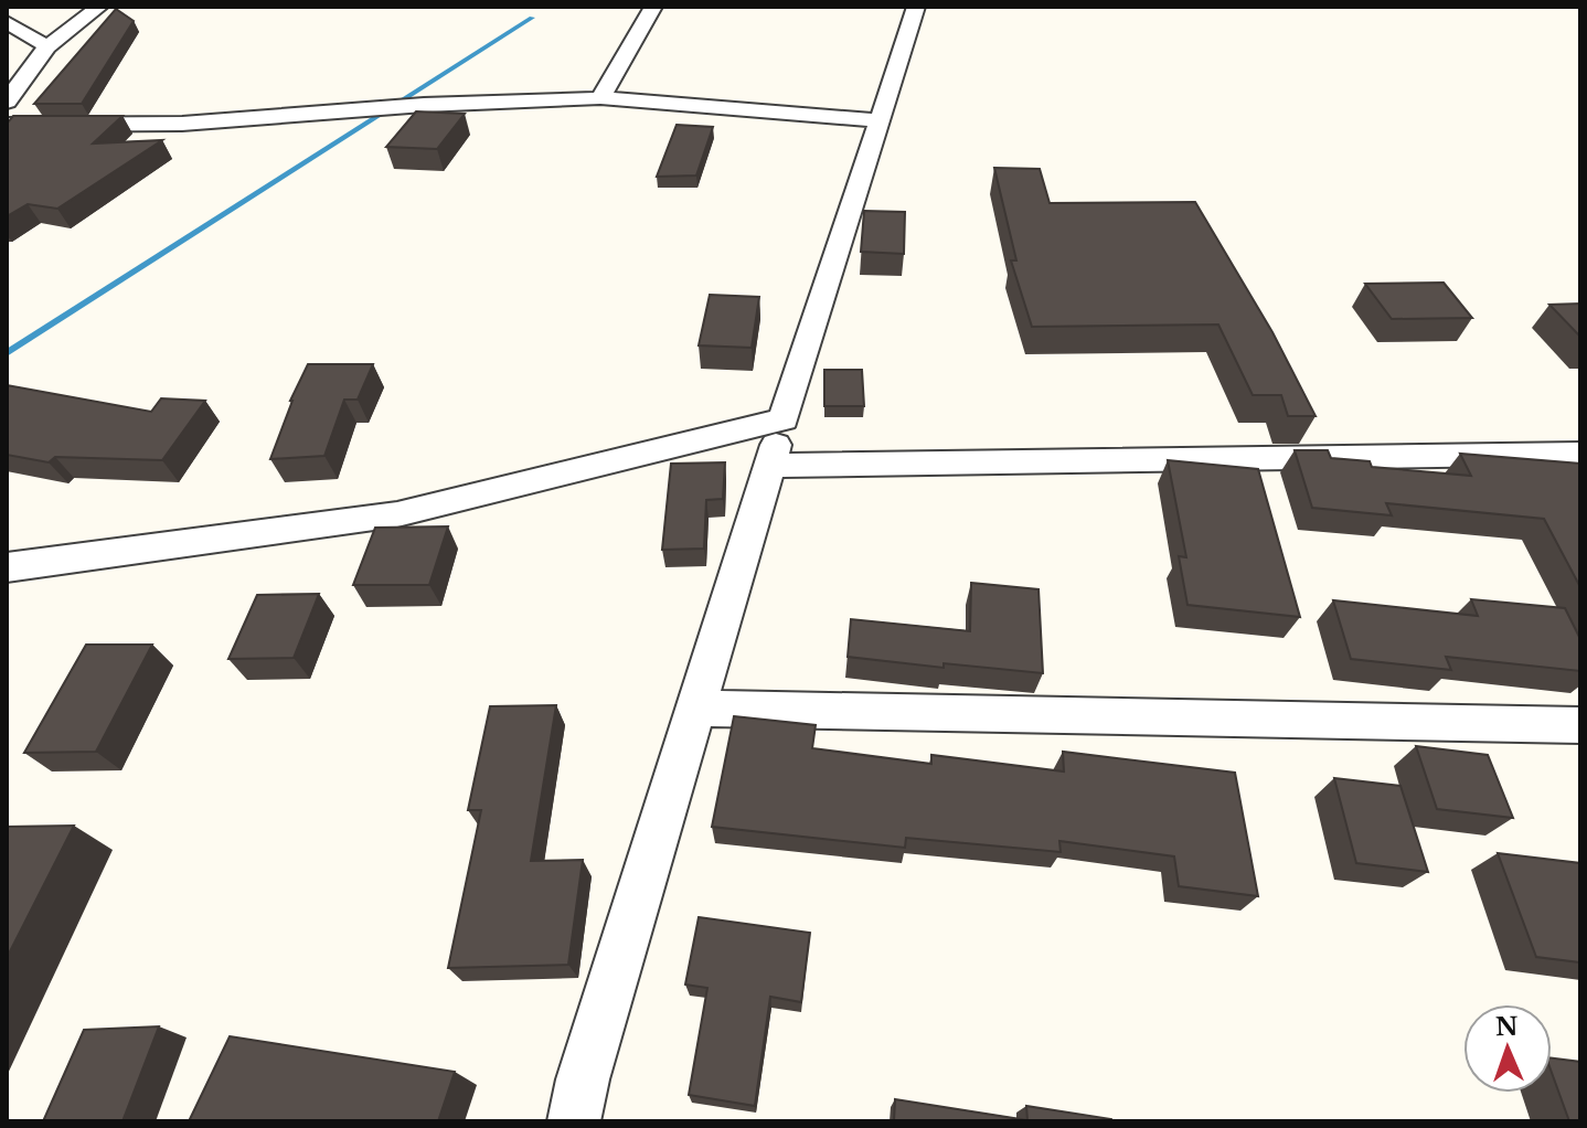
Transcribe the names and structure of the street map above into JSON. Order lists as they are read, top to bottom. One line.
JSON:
{"north":"top"}
